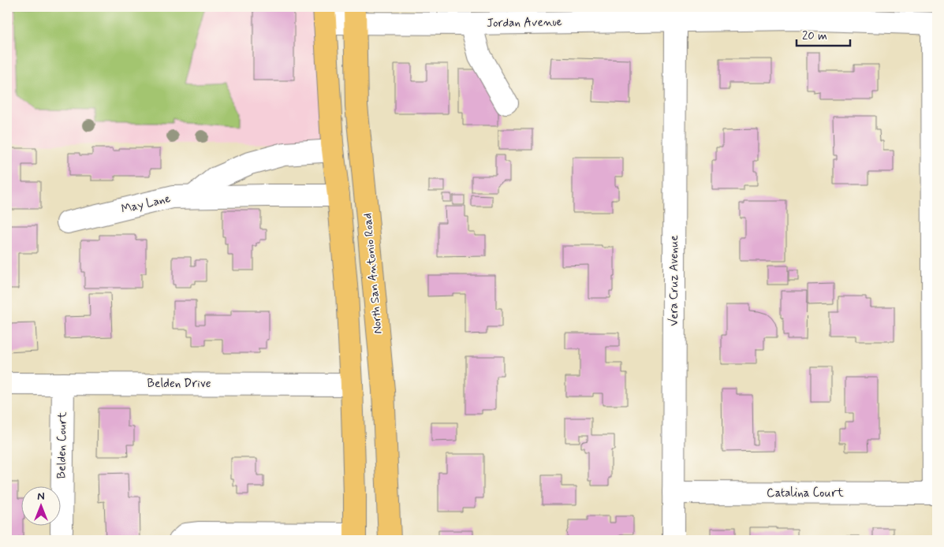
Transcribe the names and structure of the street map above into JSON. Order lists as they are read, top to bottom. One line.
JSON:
{"streets":{"main road":["North San Antonio Road"],"street":["Jordan Avenue","May Lane","Vera Cruz Avenue","Belden Drive","Belden Court","Catalina Court"]},"crossings":[["Jordan Avenue","North San Antonio Road"],["Jordan Avenue","Vera Cruz Avenue"],["Vera Cruz Avenue","Catalina Court"],["Belden Drive","Belden Court"]],"scale_bar":"20 m","north":"top"}
